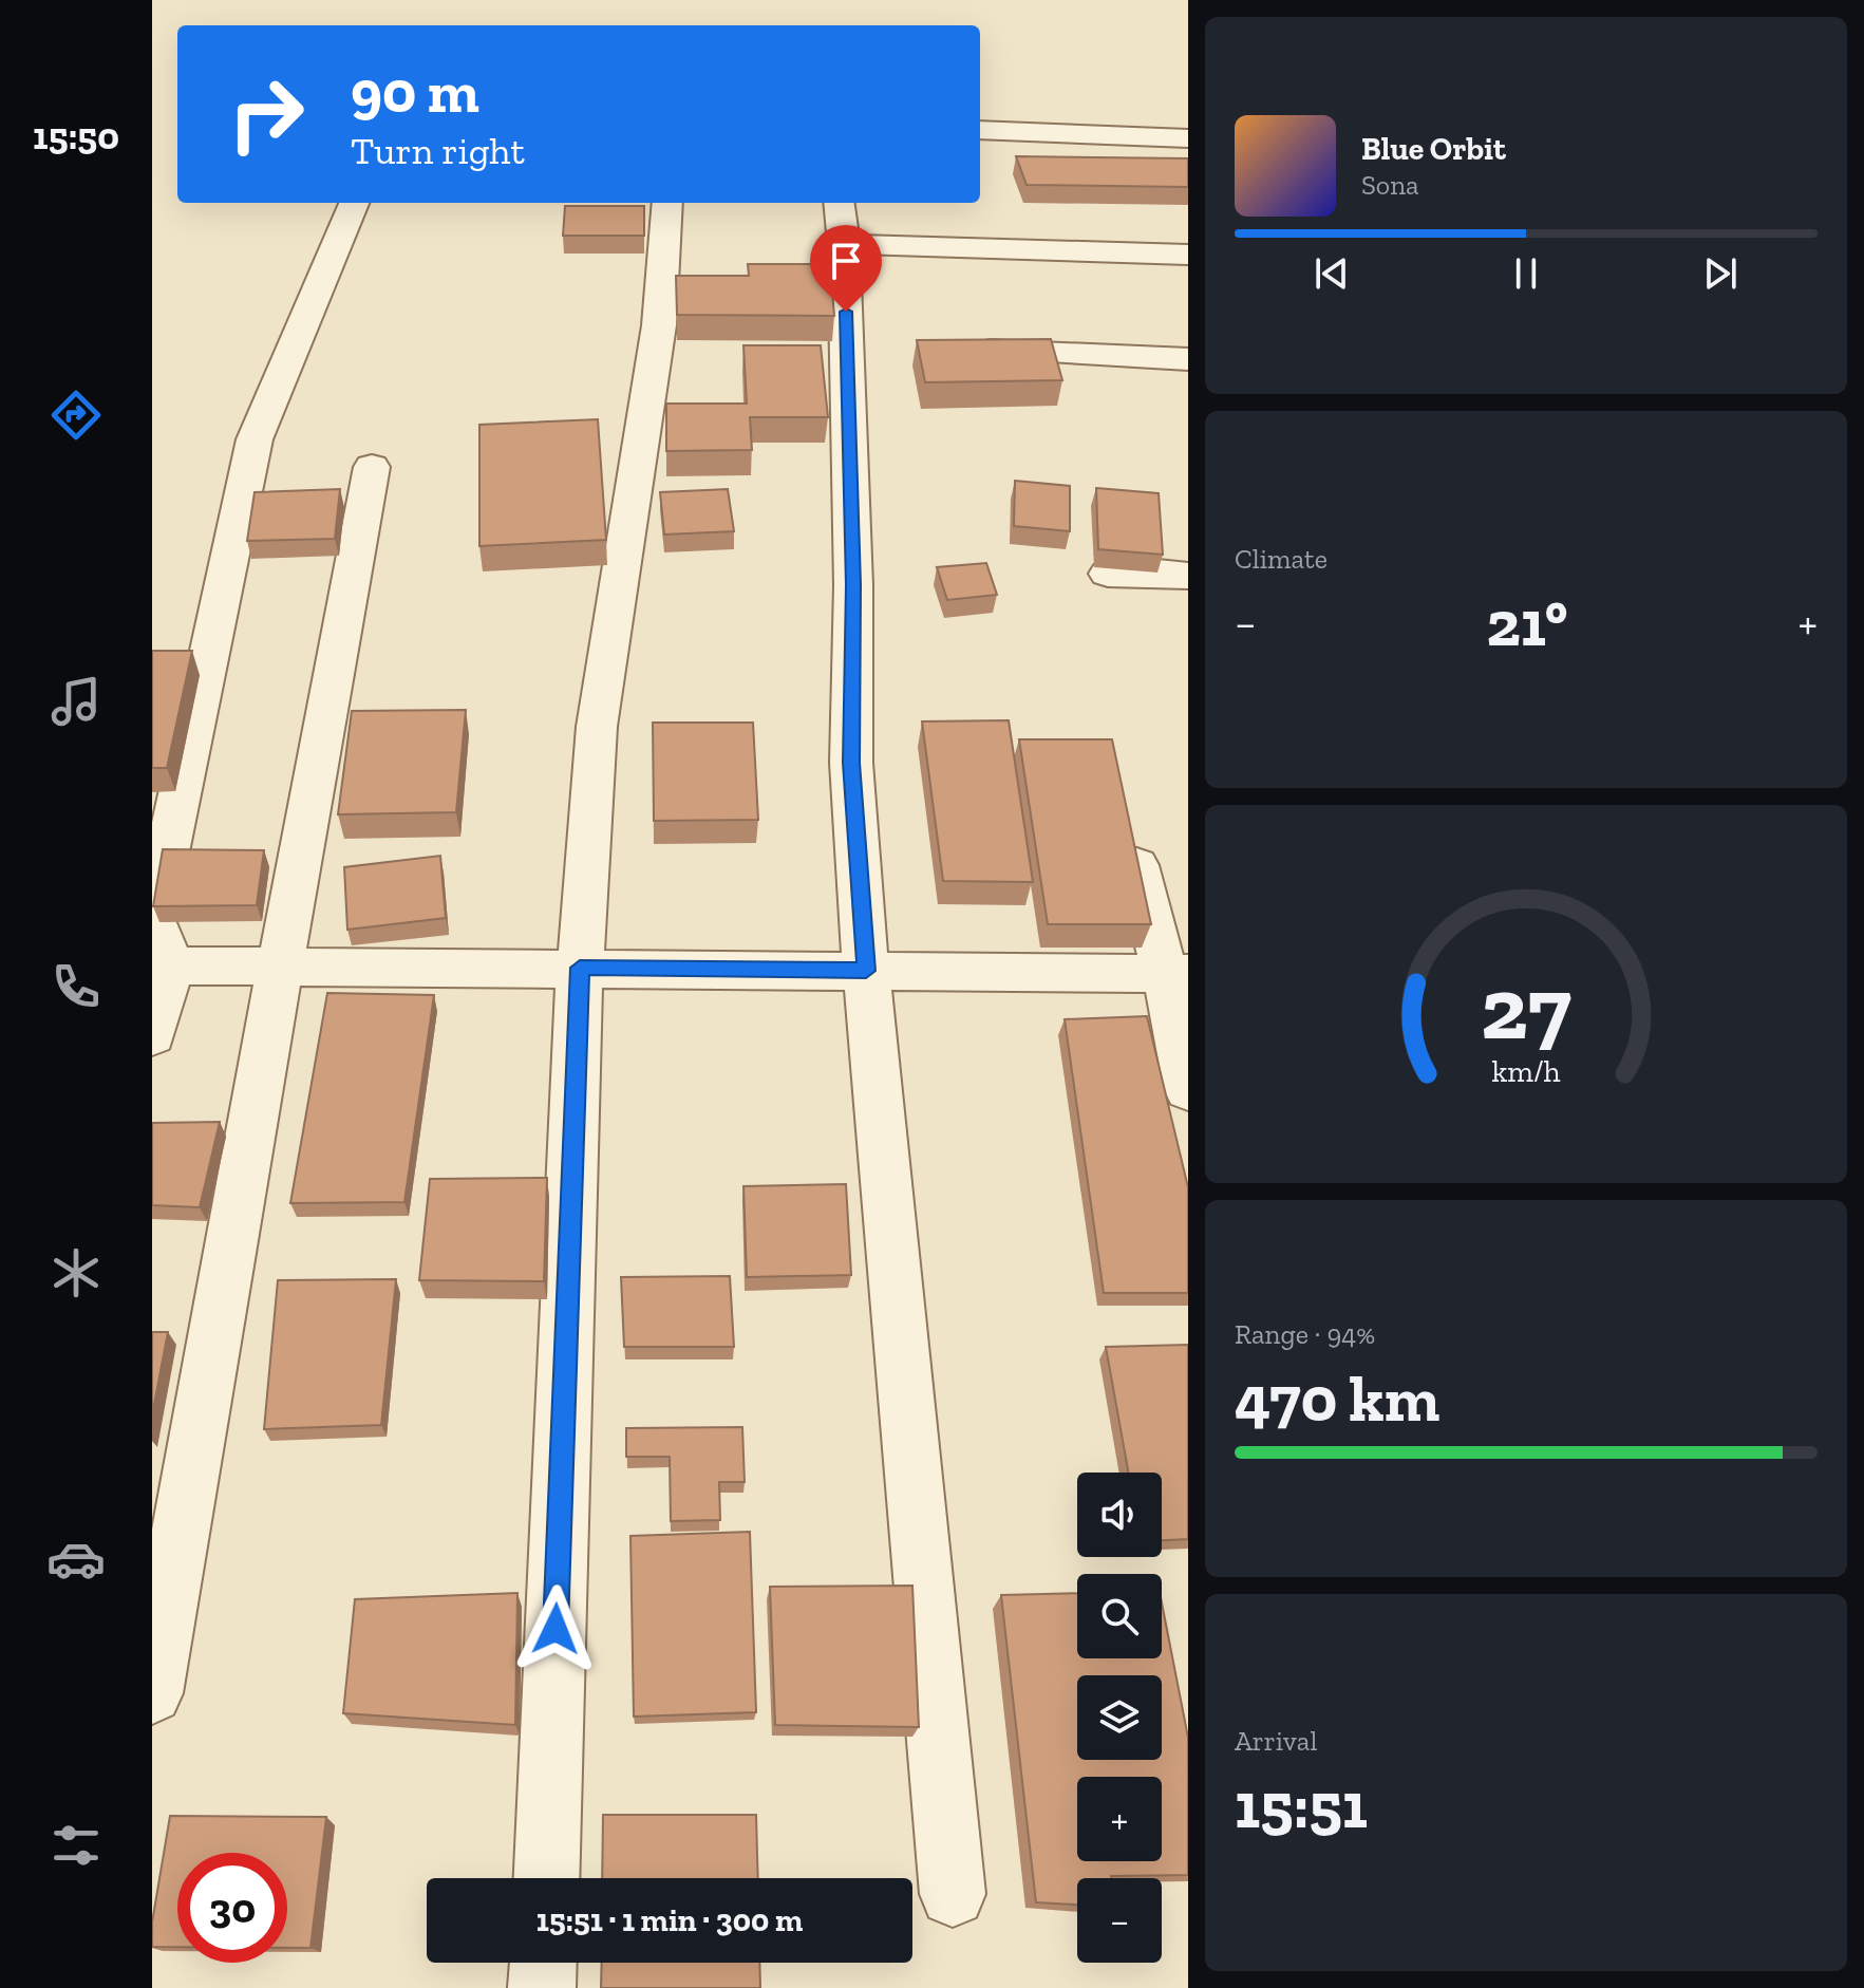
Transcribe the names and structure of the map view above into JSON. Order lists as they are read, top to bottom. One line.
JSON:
{"page":{"tabs":"15:50","turn":["90 m","Turn right"],"song":["Blue Orbit","Sona"],"tile":["Climate",["Range · 94%","470 km"],["Arrival","15:51"]],"heat":["−","21°","+"],"map_buttons":["+","−"],"limit":"30","trip":"15:51 · 1 min · 300 m","gauge":["27","km/h"]}}
